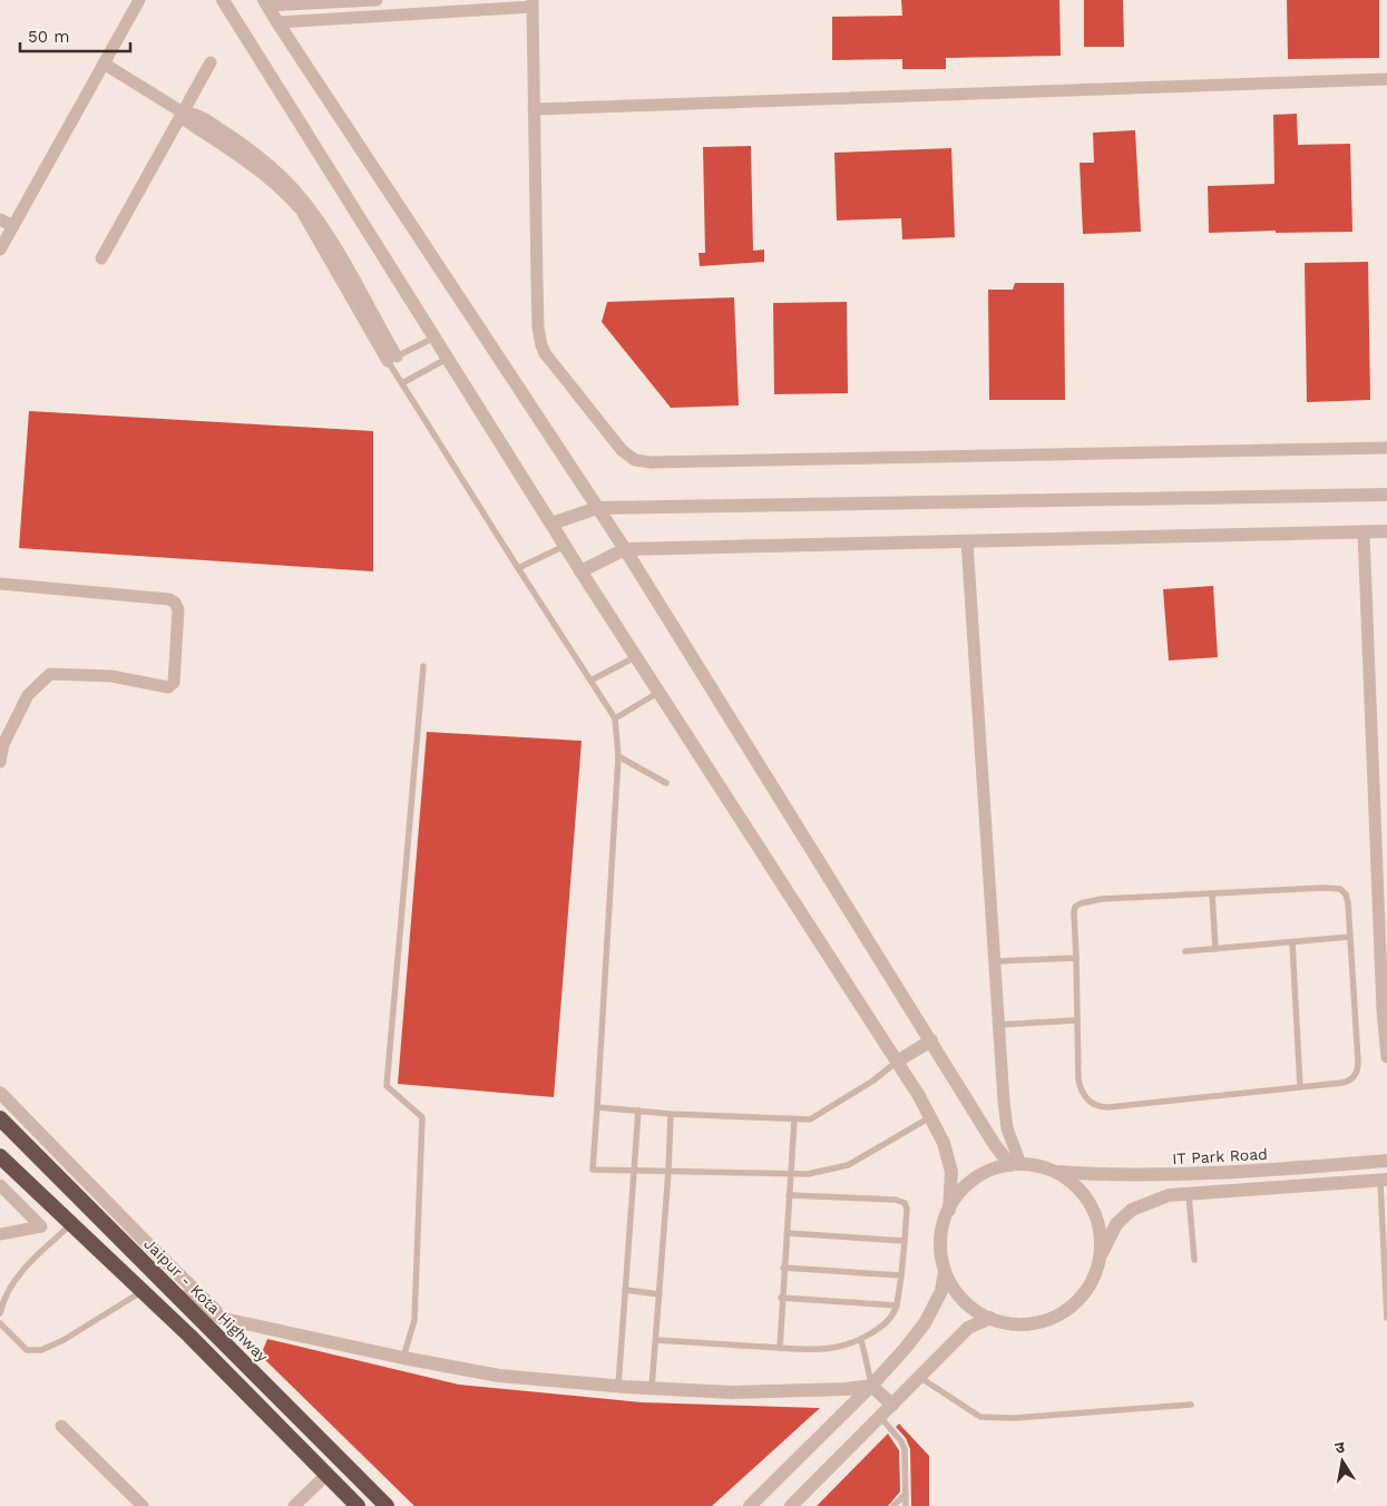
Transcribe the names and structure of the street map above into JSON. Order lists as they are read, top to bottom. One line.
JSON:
{"streets":{"highway":["Jaipur - Kota Highway"],"street":["IT Park Road"]},"scale_bar":"50 m","north":"top"}
